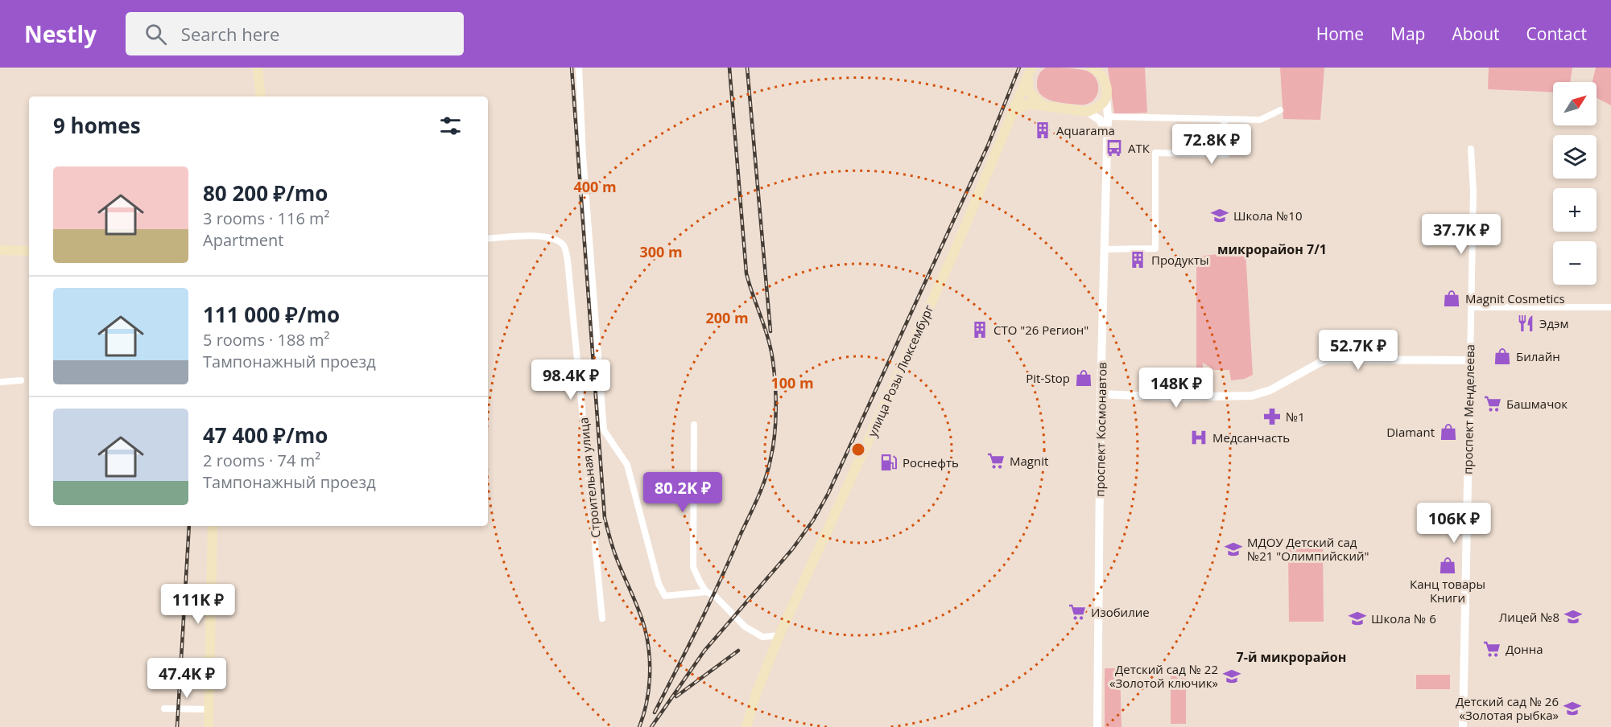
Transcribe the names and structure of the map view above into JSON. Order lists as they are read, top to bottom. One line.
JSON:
{"streets":{"main road":["улица Розы Люксембург"],"street":["проспект Менделеева","проспект Космонавтов","Строительная улица"]},"districts":["микрорайон 7/1","7-й микрорайон"],"places":{"building":["Aquarama","Продукты","СТО \"26 Регион\""],"bus stop":["АТК"],"school or university":["Школа №10","МДОУ Детский сад №21 \"Олимпийский\"","Лицей №8","Школа № 6","Детский сад № 22 «Золотой ключик»","Детский сад № 26 «Золотая рыбка»"],"shop":["Magnit Cosmetics","Билайн","Pit-Stop","Diamant","Канц товары Книги"],"restaurant":["Эдэм"],"supermarket":["Башмачок","Magnit","Изобилие","Донна"],"pharmacy":["№1"],"hospital":["Медсанчасть"],"fuel station":["Роснефть"]},"north":"top right","page":{"header":"Nestly","search":"Search here","nav":["Home","Map","About","Contact"],"map_buttons":["+","−"],"heading":"9 homes","price":["72.8K ₽","37.7K ₽","52.7K ₽","98.4K ₽","148K ₽","80.2K ₽","106K ₽","111K ₽","47.4K ₽"],"list":[{"name":"80 200 ₽/mo","note":"3 rooms · 116 m² · Apartment"},{"name":"111 000 ₽/mo","note":"5 rooms · 188 m² · Тампонажный проезд"},{"name":"47 400 ₽/mo","note":"2 rooms · 74 m² · Тампонажный проезд"}]},"rings":["400 m","300 m","200 m","100 m"]}
